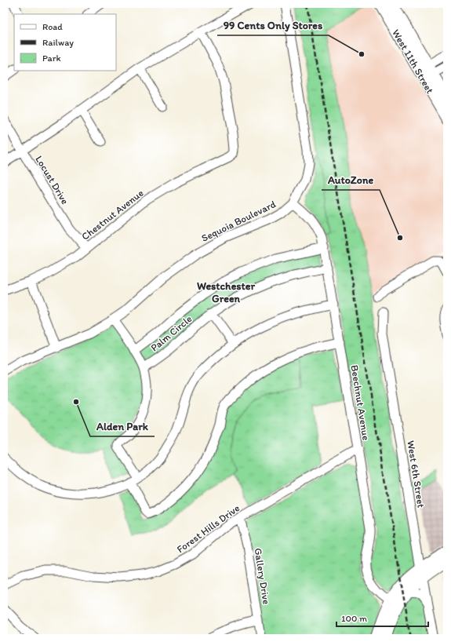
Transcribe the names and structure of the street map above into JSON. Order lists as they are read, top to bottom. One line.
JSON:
{"streets":{"main road":["West 11th Street"],"street":["Locust Drive","Chestnut Avenue","Sequoia Boulevard","Palm Circle","Beechnut Avenue","West 6th Street","Forest Hills Drive","Gallery Drive"]},"crossings":[["Locust Drive","Chestnut Avenue"],["Sequoia Boulevard","Beechnut Avenue"],["Palm Circle","Beechnut Avenue"],["Beechnut Avenue","Forest Hills Drive"],["Forest Hills Drive","Gallery Drive"]],"districts":["Westchester Green"],"places":["99 Cents Only Stores","AutoZone","Alden Park"],"legend":["Road","Railway","Park"],"scale_bar":"100 m"}
